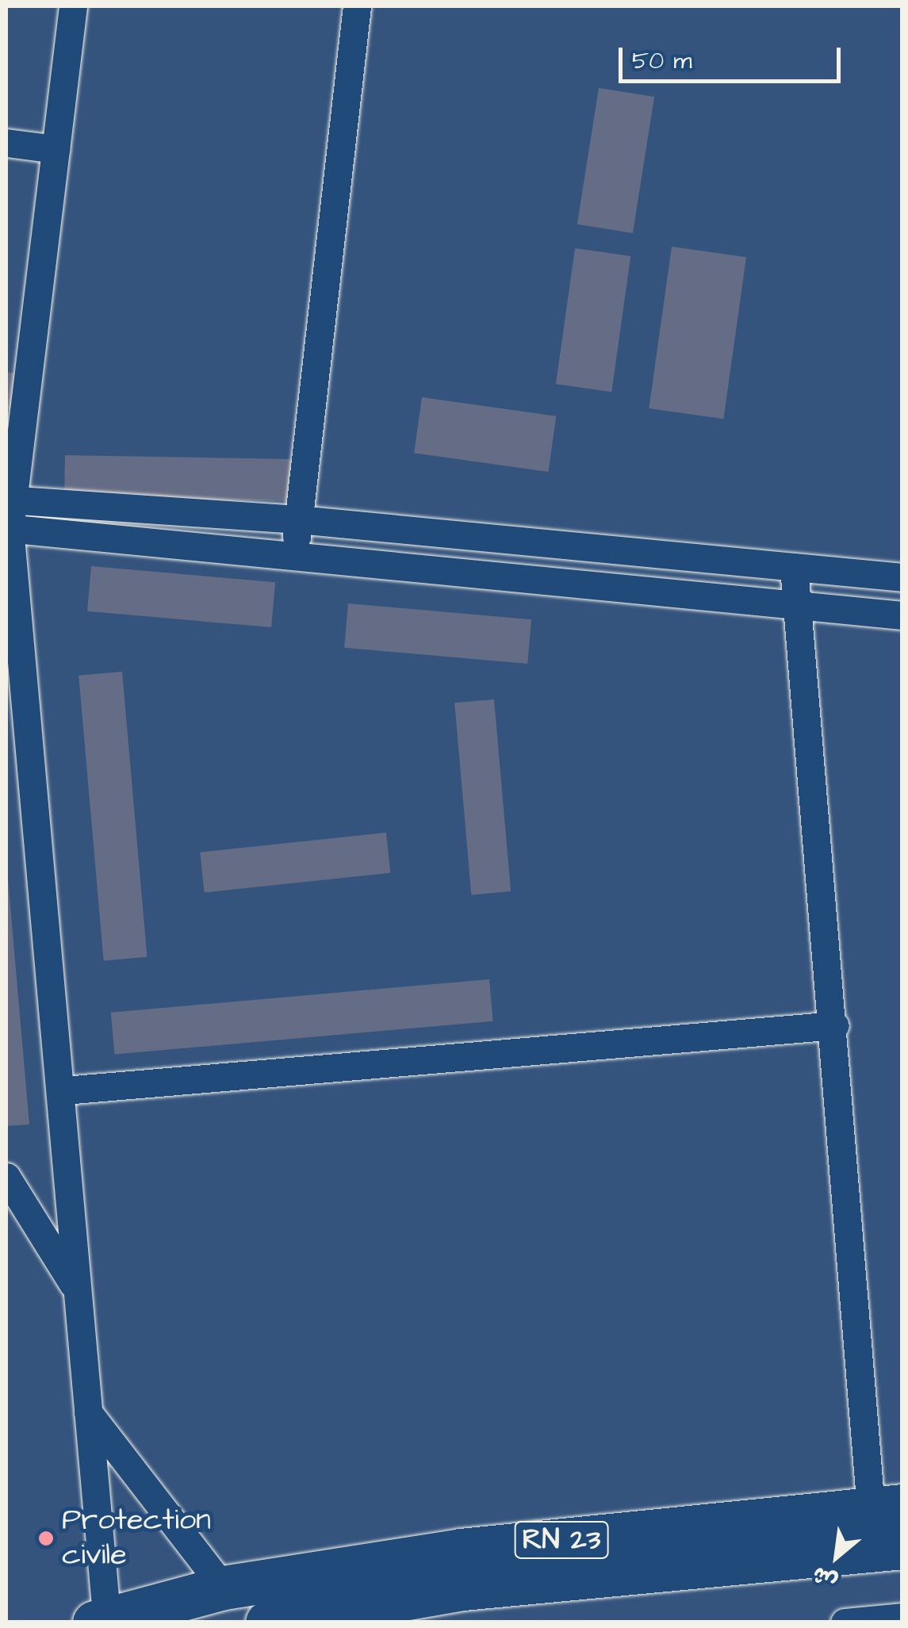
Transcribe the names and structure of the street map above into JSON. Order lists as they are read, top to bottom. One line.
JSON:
{"streets":{"main road":["RN 23"]},"places":["Protection civile"],"scale_bar":"50 m","north":"bottom left"}
